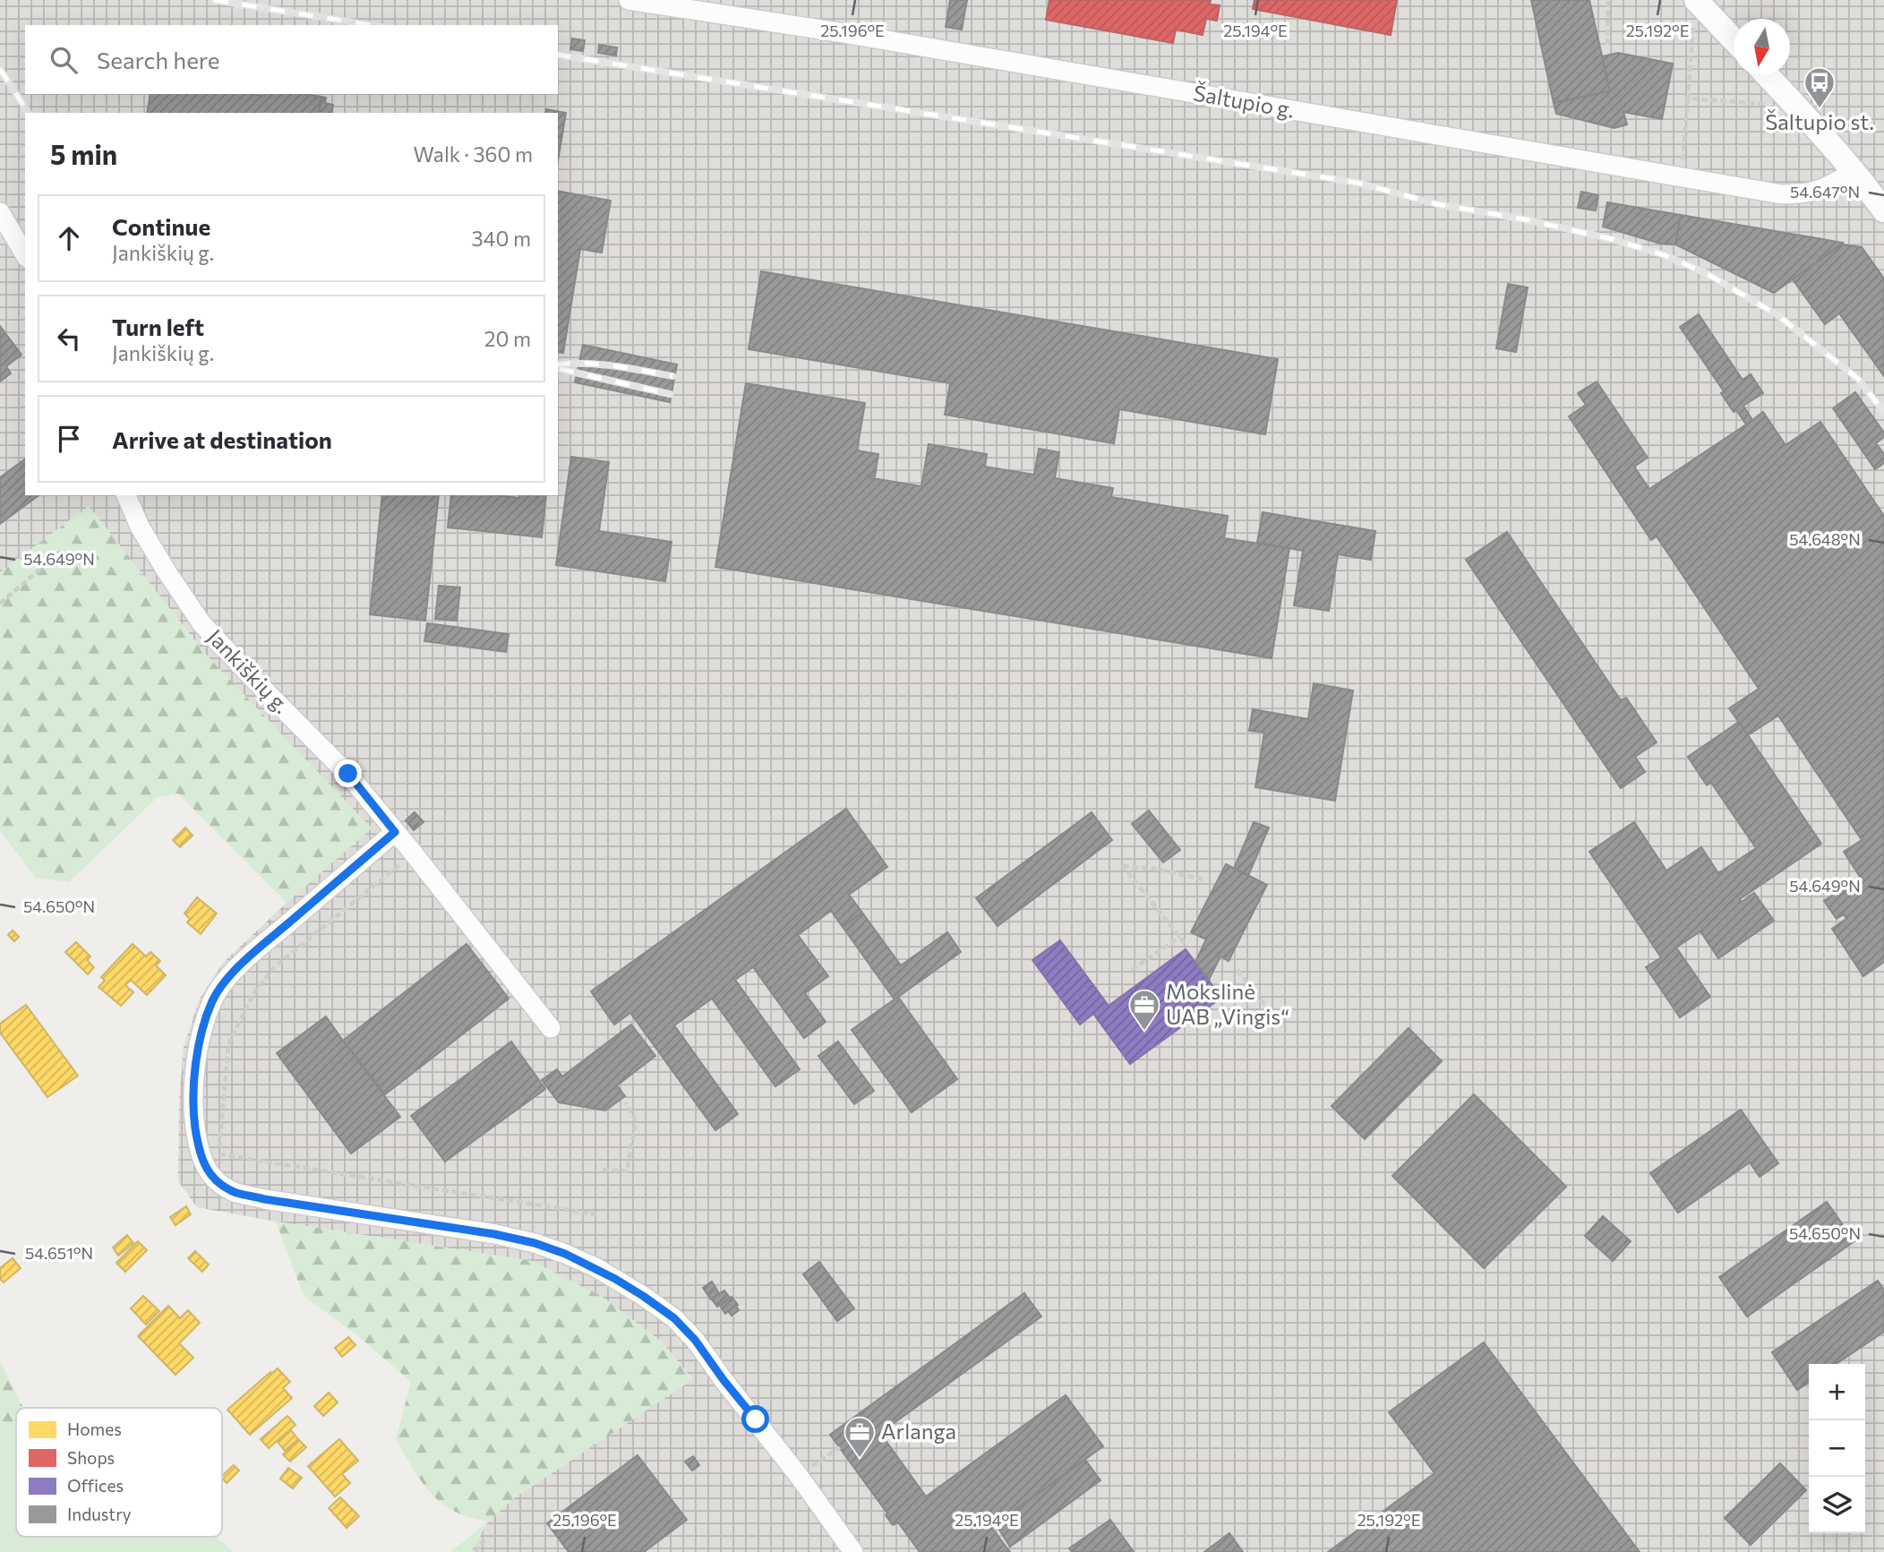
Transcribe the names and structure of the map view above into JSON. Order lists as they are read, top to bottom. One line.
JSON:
{"streets":{"street":["Šaltupio g.","Jankiškių g."]},"places":{"bus stop":["Šaltupio st."],"office":["Mokslinė UAB „Vingis“","Arlanga"]},"legend":["Homes","Shops","Offices","Industry"],"north":"bottom","page":{"search":"Search here","heading":["5 min","Walk · 360 m"],"list":[["Continue","Jankiškių g.","340 m"],["Turn left","Jankiškių g.","20 m"],"Arrive at destination"],"map_buttons":["+","−"]},"coordinates":["25.196°E","25.194°E","25.192°E","54.647°N","54.648°N","54.649°N","54.650°N","54.651°N"]}
